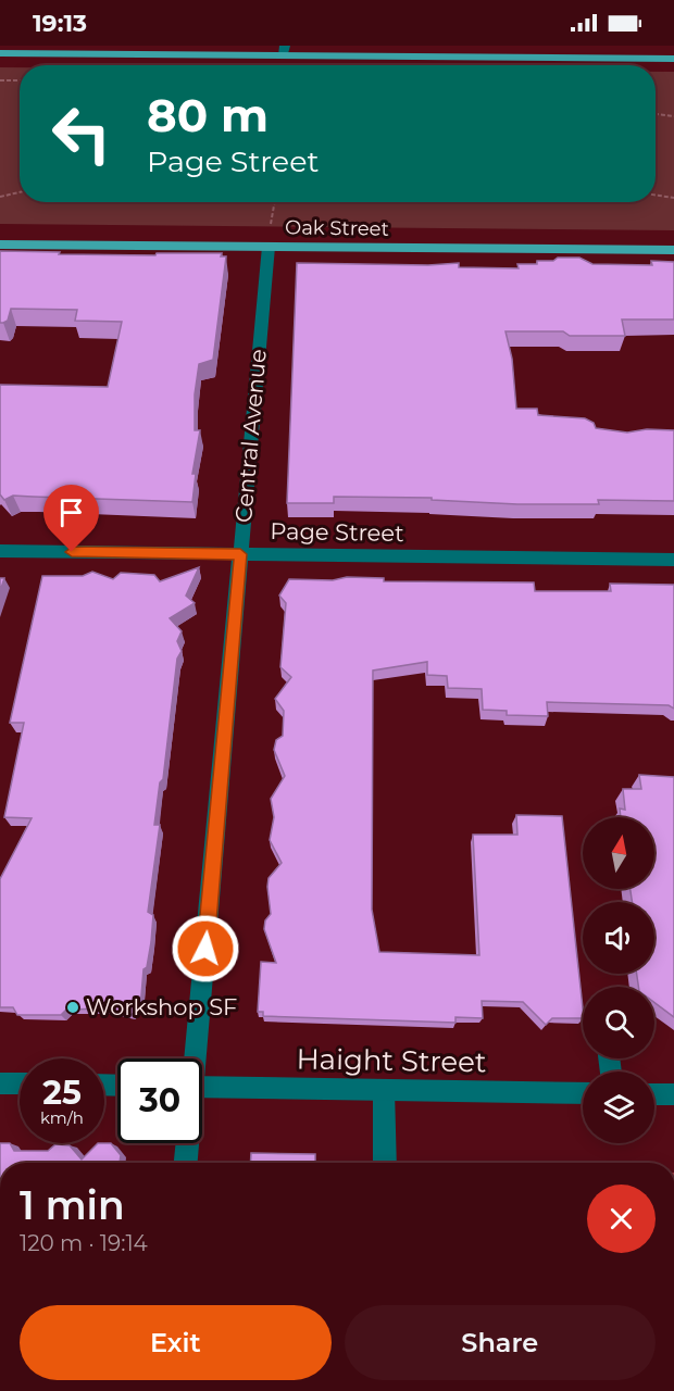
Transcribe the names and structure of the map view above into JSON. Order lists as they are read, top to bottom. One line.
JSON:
{"streets":{"main road":["Oak Street"],"street":["Central Avenue","Page Street","Haight Street"]},"crossings":[["Oak Street","Central Avenue"],["Central Avenue","Page Street"]],"places":["Workshop SF"],"north":"top","page":{"status":"19:13","turn":["80 m","Page Street"],"speed":"25 km/h","limit":"30","heading":["1 min","120 m · 19:14"],"buttons":["Exit","Share"]}}
